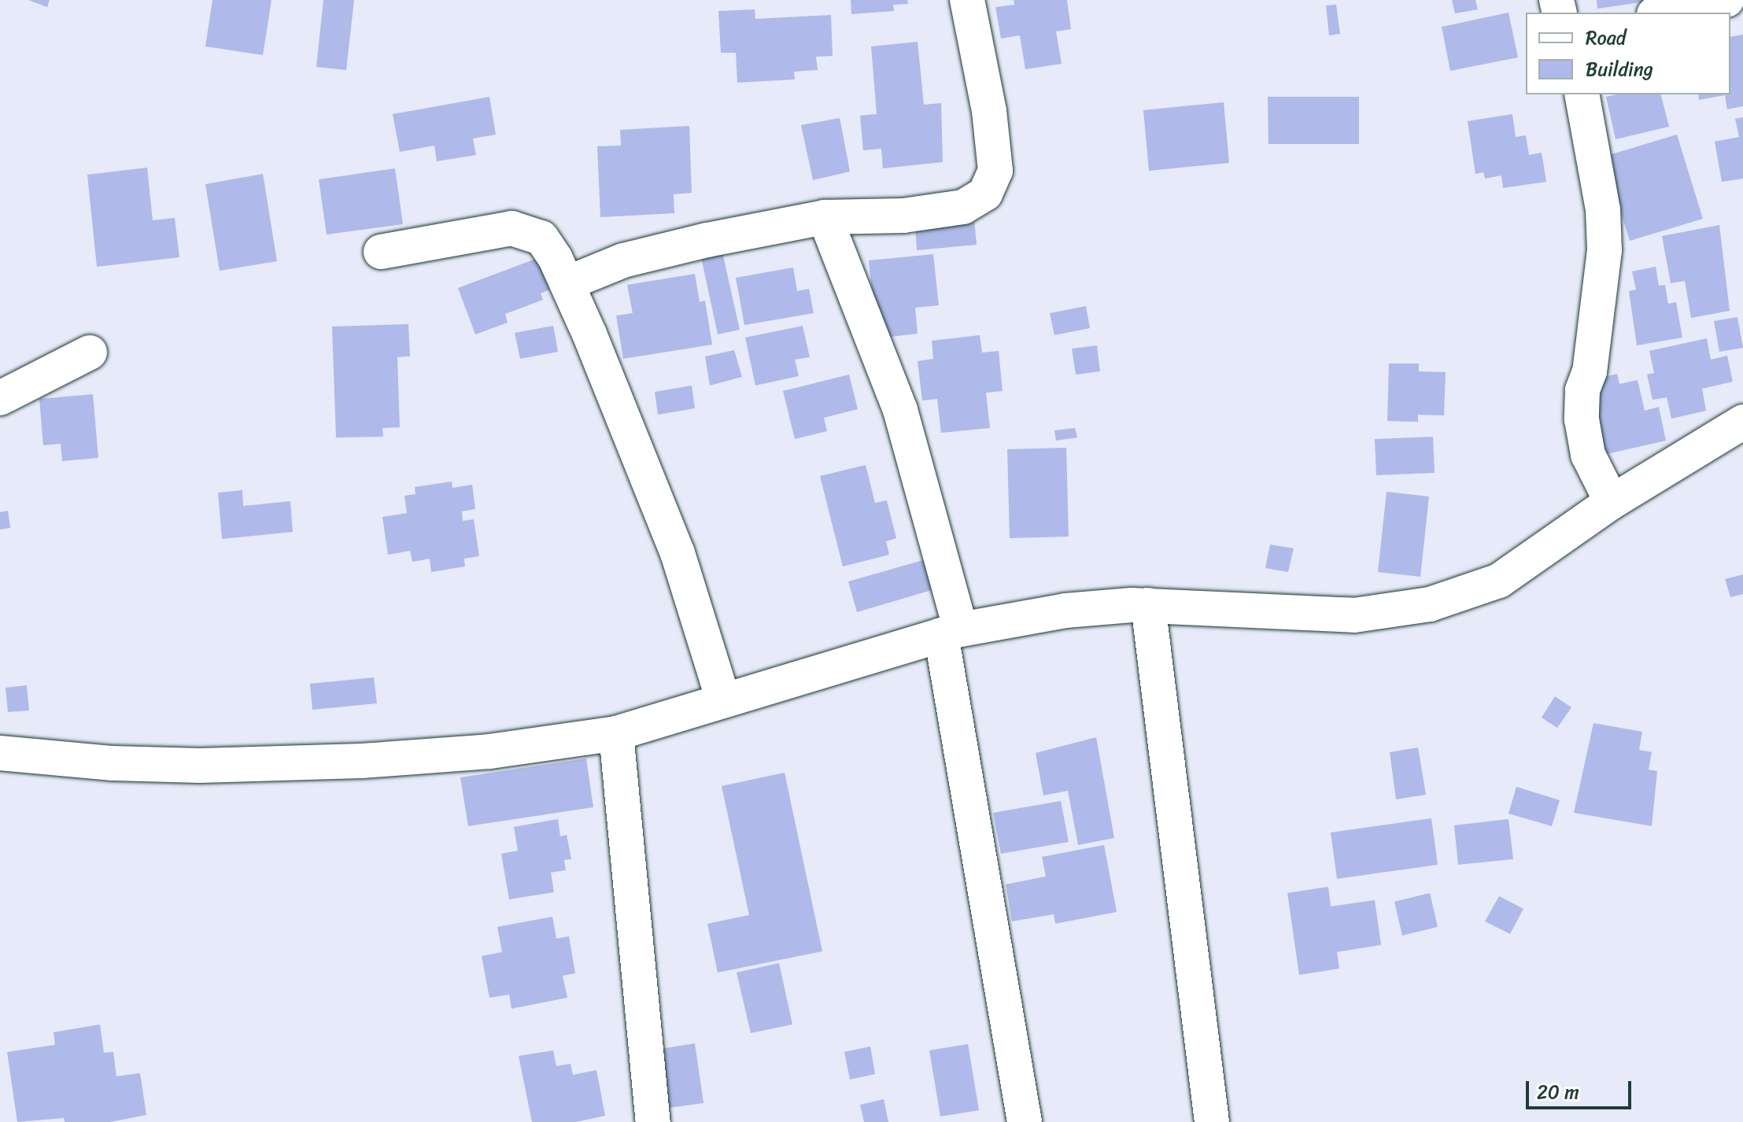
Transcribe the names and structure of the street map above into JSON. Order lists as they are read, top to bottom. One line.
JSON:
{"legend":["Road","Building"],"scale_bar":"20 m"}
